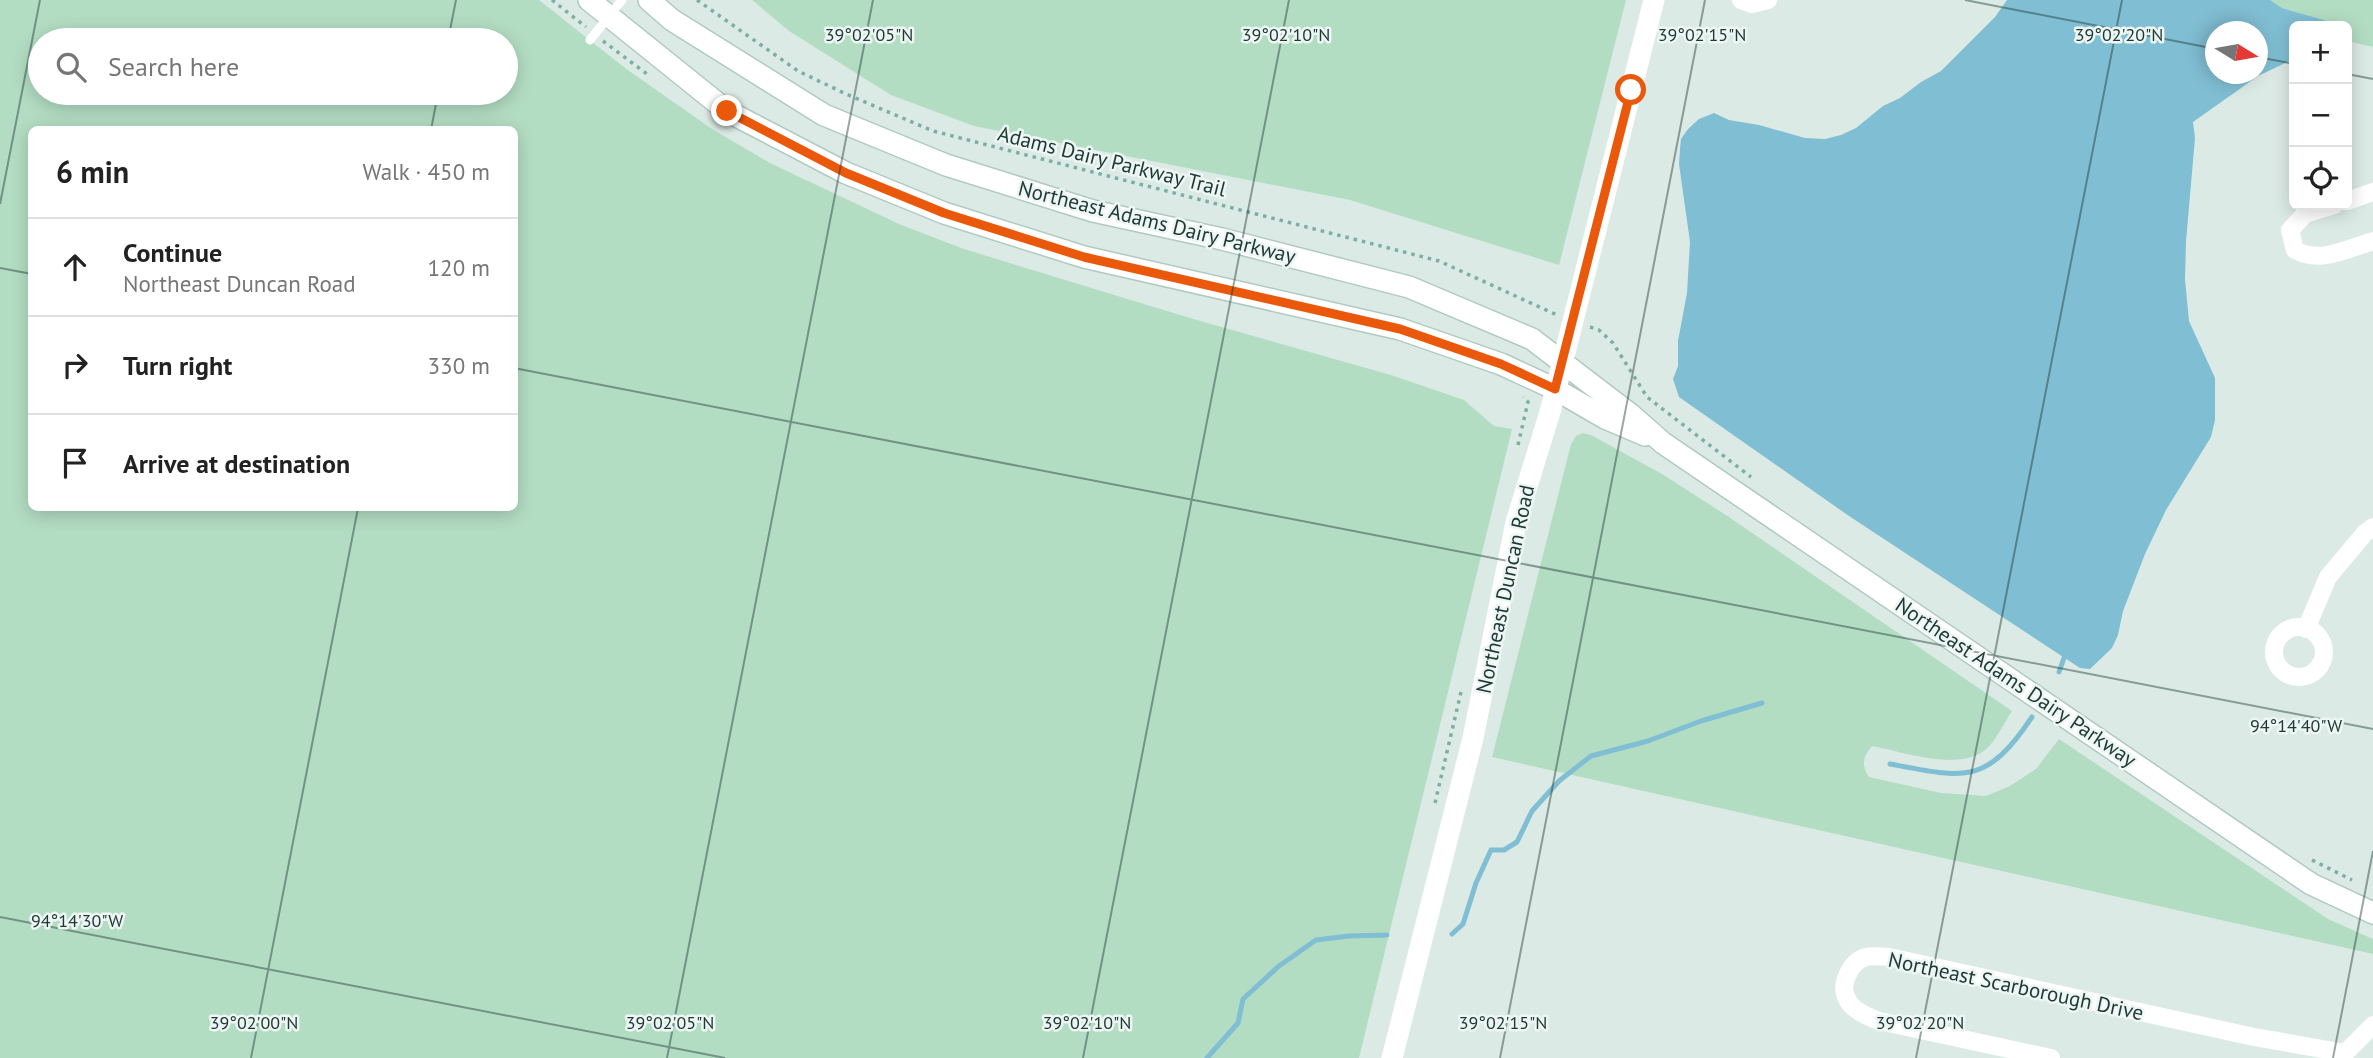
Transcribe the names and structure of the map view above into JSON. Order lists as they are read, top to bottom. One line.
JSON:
{"streets":{"main road":["Northeast Adams Dairy Parkway","Northeast Duncan Road"],"street":["Northeast Scarborough Drive"],"path":["Adams Dairy Parkway Trail"]},"crossings":[["Northeast Adams Dairy Parkway","Northeast Duncan Road"]],"north":"right","page":{"map_buttons":["+","−"],"search":"Search here","heading":["6 min","Walk · 450 m"],"list":[["Continue","Northeast Duncan Road","120 m"],["Turn right","330 m"],"Arrive at destination"]},"coordinates":["39°02'05\"N","39°02'10\"N","39°02'15\"N","39°02'20\"N","94°14'40\"W","94°14'30\"W","39°02'00\"N"]}
